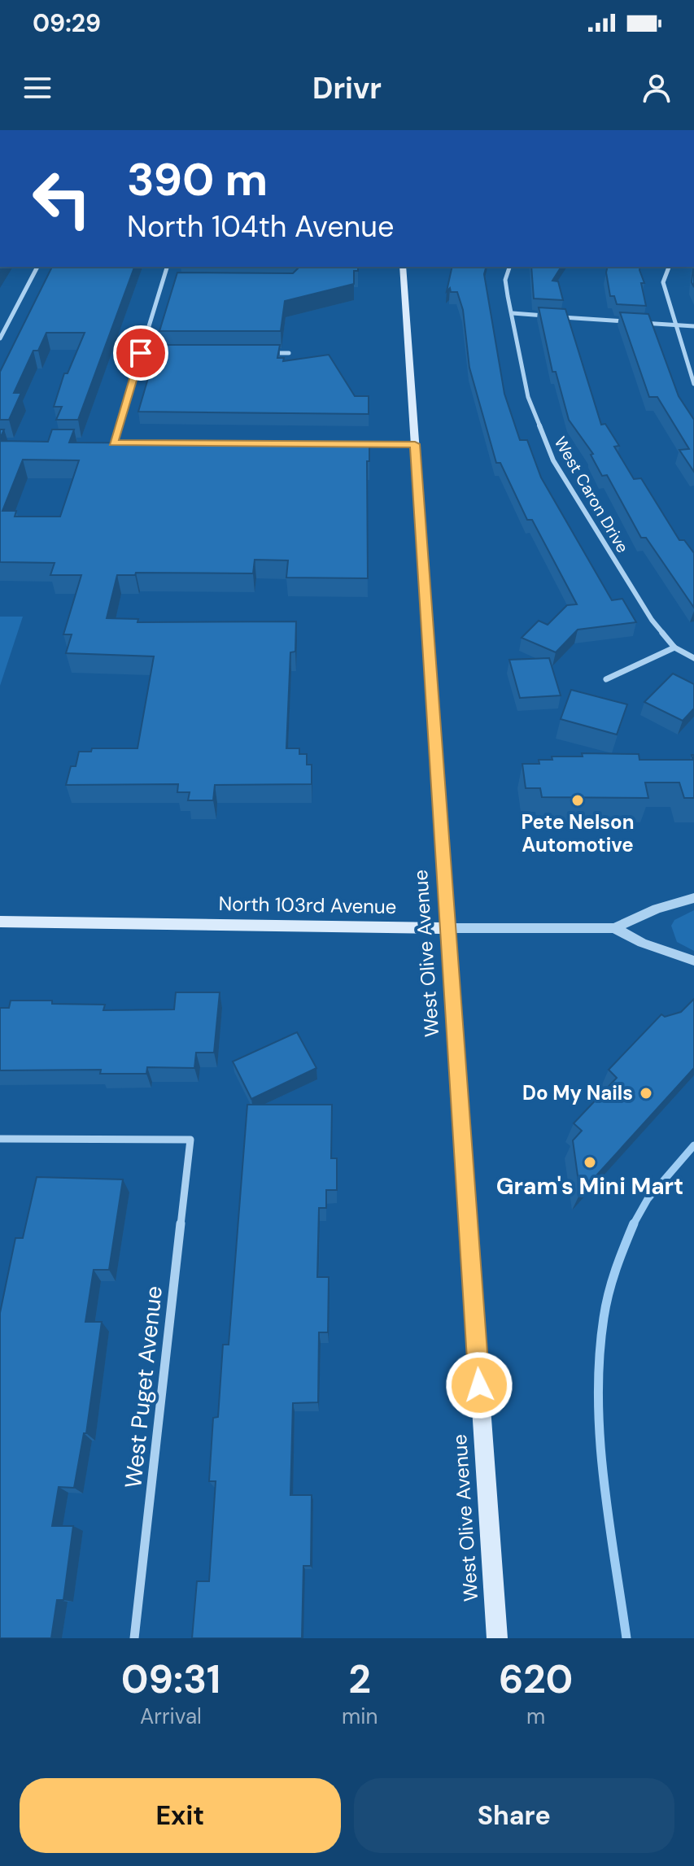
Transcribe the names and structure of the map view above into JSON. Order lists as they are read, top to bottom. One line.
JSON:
{"streets":{"main road":["North 103rd Avenue","West Olive Avenue"],"street":["West Caron Drive","West Puget Avenue"]},"crossings":[["North 103rd Avenue","West Olive Avenue"]],"places":["Pete Nelson Automotive","Do My Nails","Gram's Mini Mart"],"page":{"status":"09:29","header":"Drivr","turn":["390 m","North 104th Avenue"],"eta":["09:31","Arrival","2","min","620","m"],"buttons":["Exit","Share"]}}
